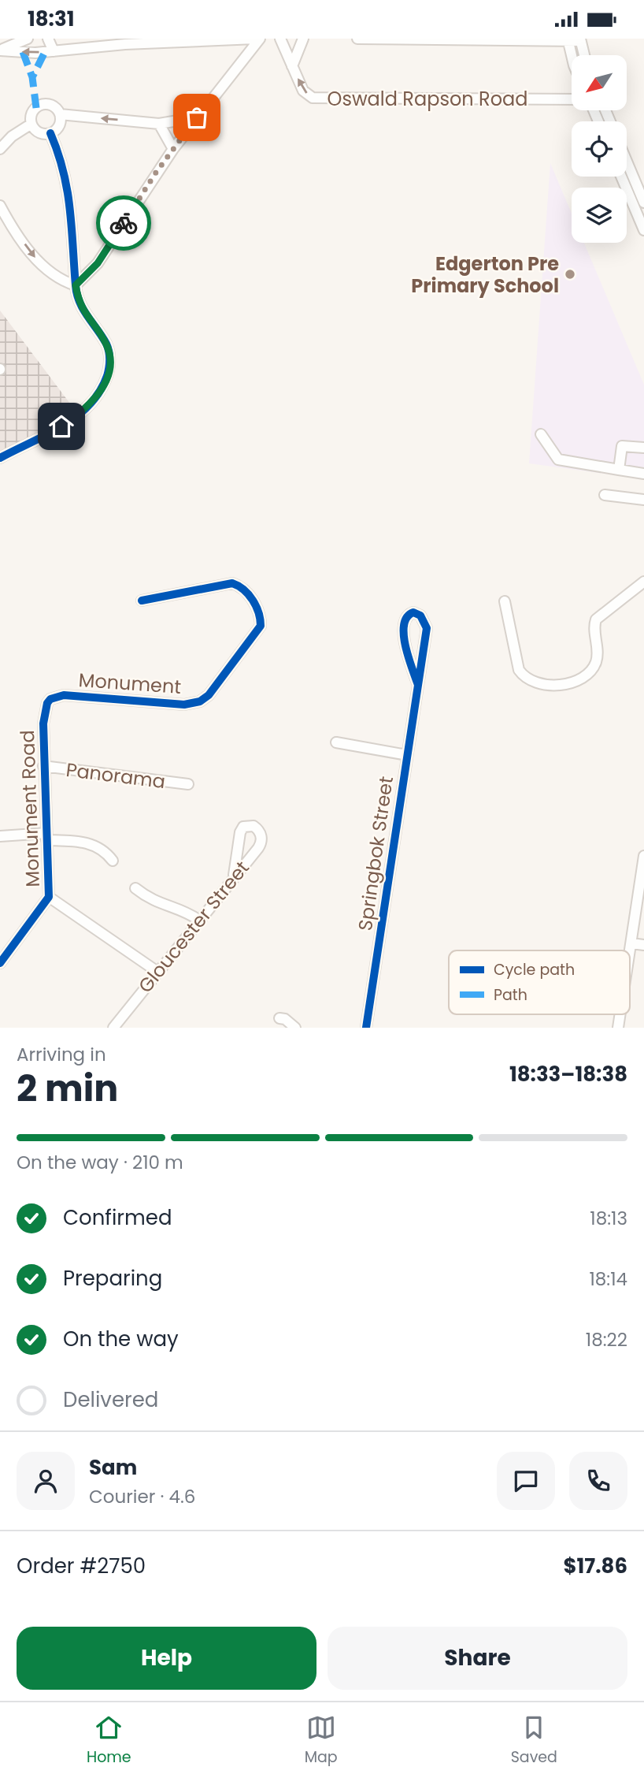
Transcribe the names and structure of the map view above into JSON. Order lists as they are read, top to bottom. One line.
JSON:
{"streets":{"street":["Oswald Rapson Road","Monument","Panorama","Monument Road","Springbok Street","Gloucester Street"]},"crossings":[["Monument","Monument Road"],["Panorama","Monument Road"]],"places":["Edgerton Pre Primary School"],"legend":["Cycle path","Path"],"north":"bottom left","page":{"status":"18:31","heading":["2 min","Arriving in","18:33–18:38"],"panel":["Sam","Courier · 4.6","Order #2750","$17.86"],"bar":"On the way · 210 m","list":[["Confirmed","18:13"],["Preparing","18:14"],["On the way","18:22"],"Delivered"],"buttons":["Help","Share"],"tabs":["Home","Map","Saved"]}}
